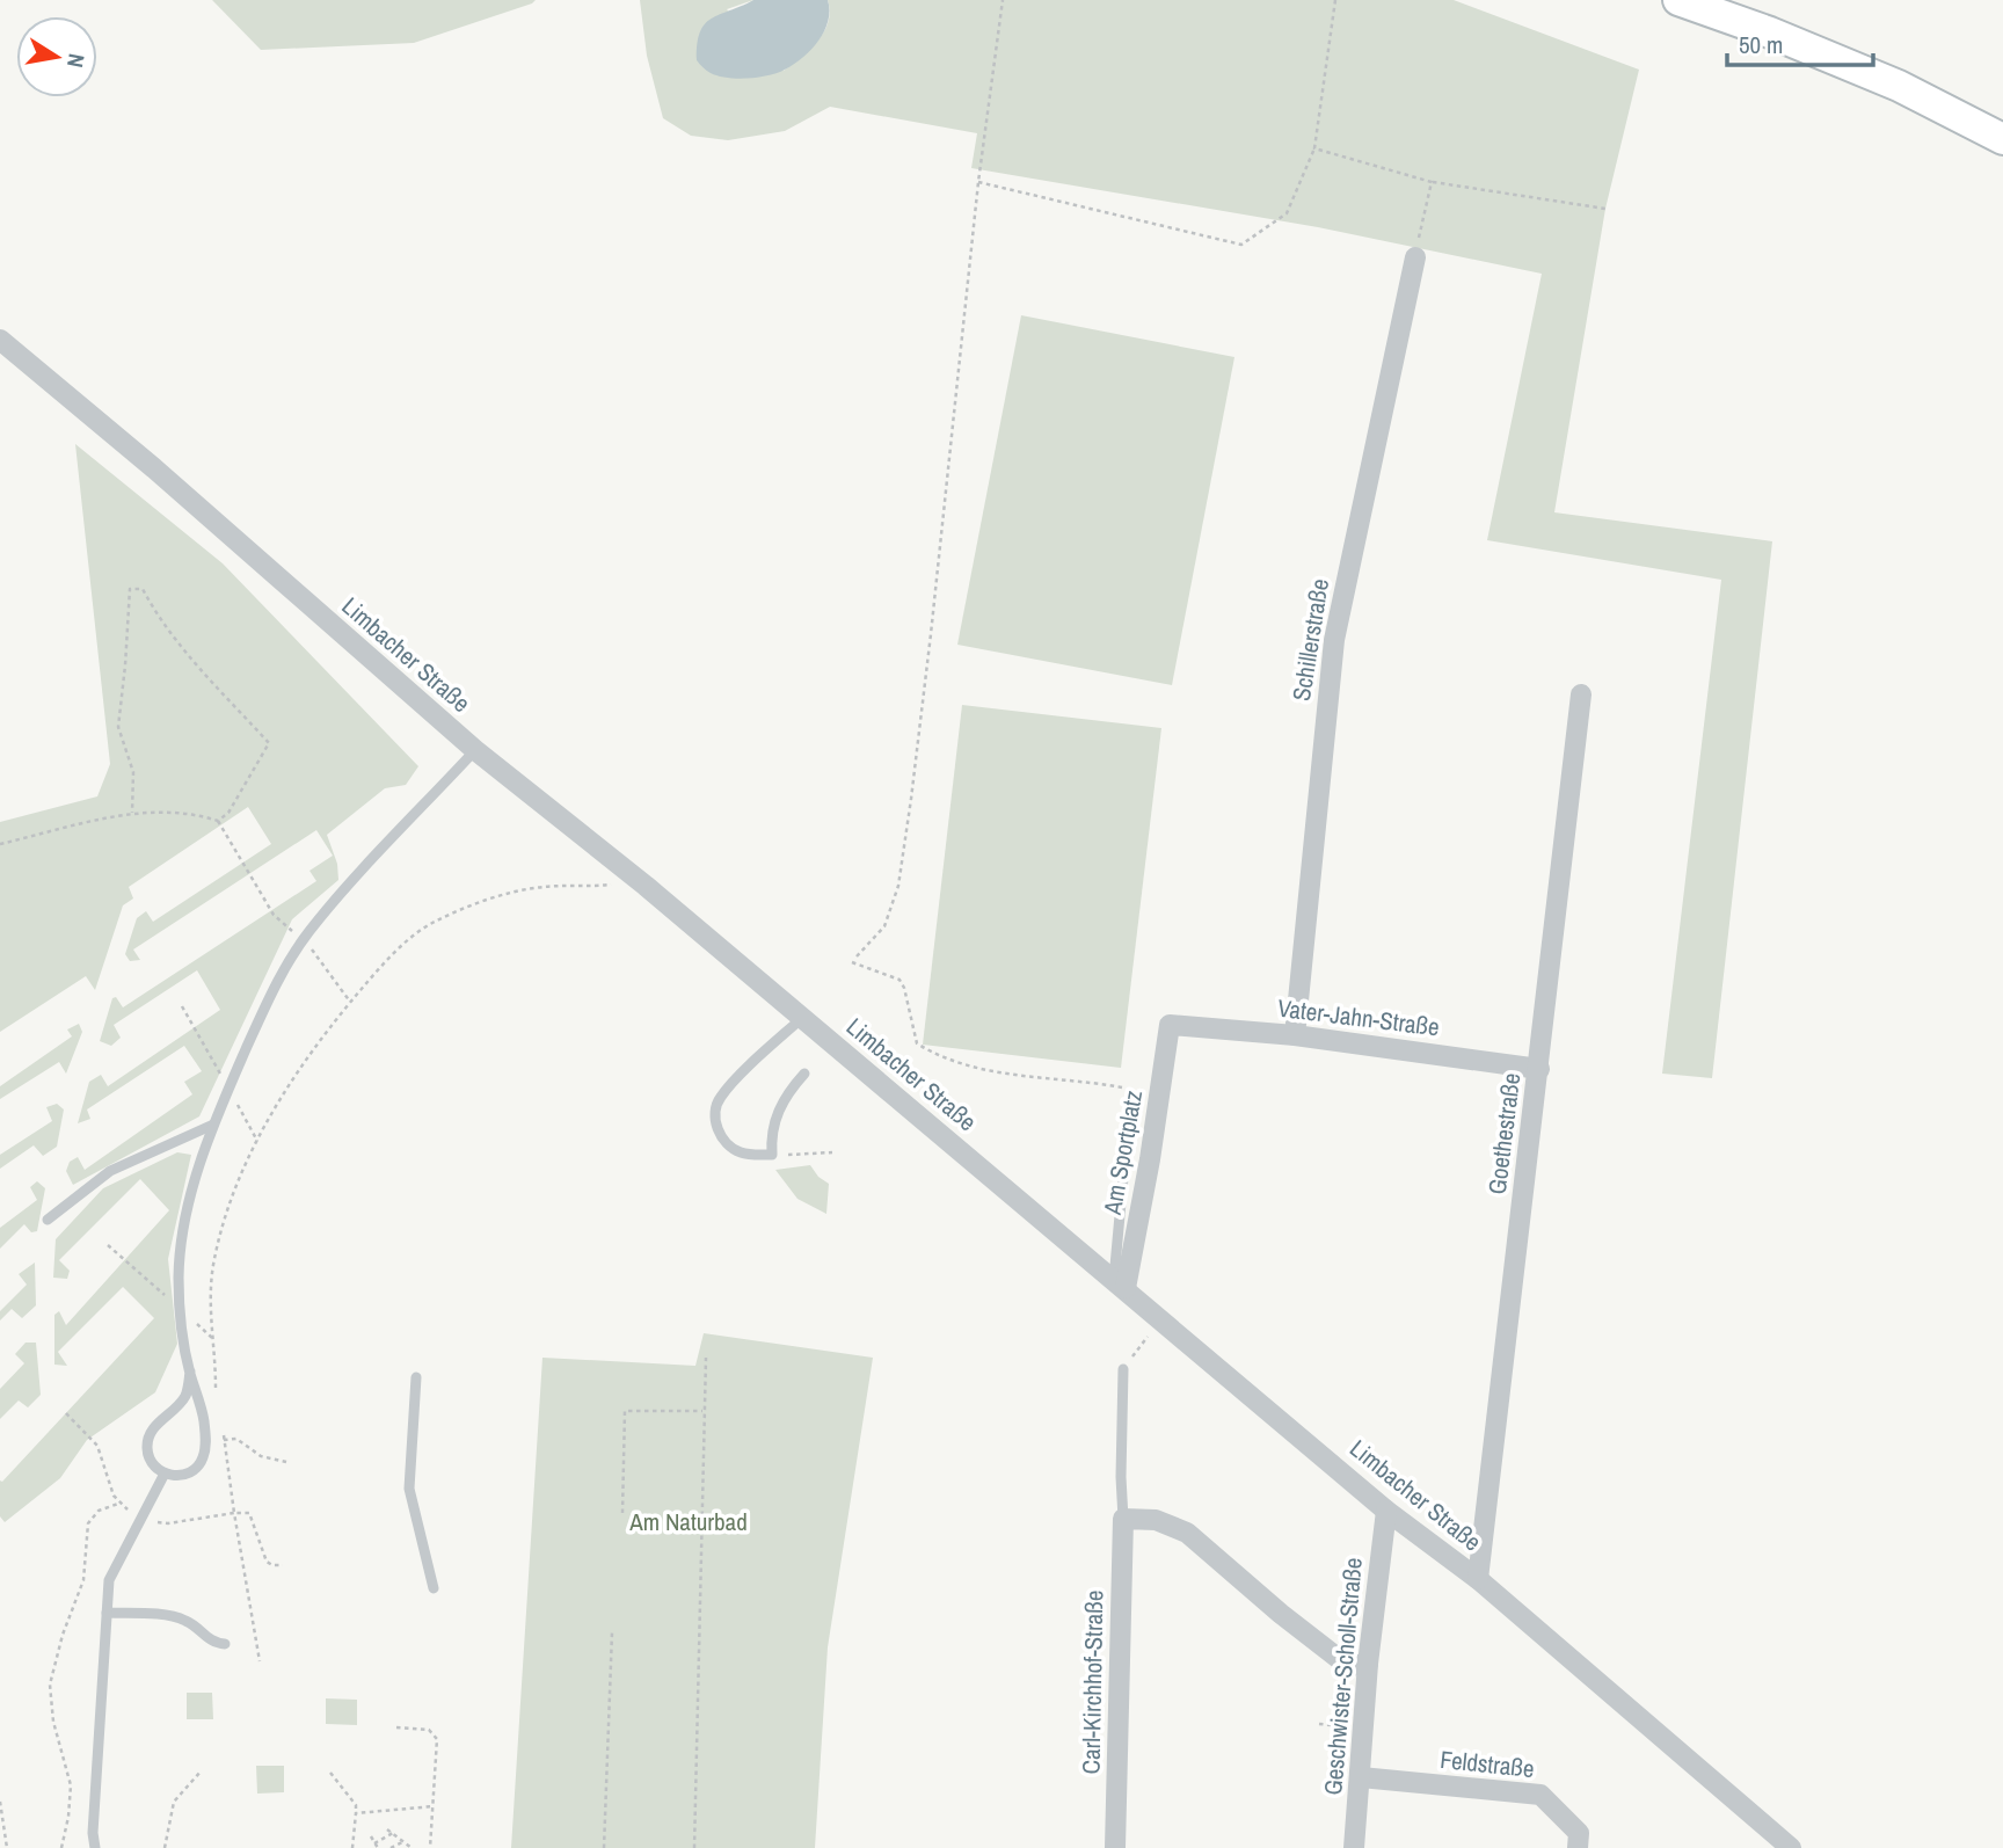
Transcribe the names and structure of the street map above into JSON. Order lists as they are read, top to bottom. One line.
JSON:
{"streets":{"street":["Schillerstraße","Limbacher Straße","Vater-Jahn-Straße","Goethestraße","Am Sportplatz","Geschwister-Scholl-Straße","Carl-Kirchhof-Straße","Feldstraße"]},"crossings":[["Schillerstraße","Vater-Jahn-Straße"],["Limbacher Straße","Goethestraße"],["Limbacher Straße","Am Sportplatz"],["Limbacher Straße","Geschwister-Scholl-Straße"],["Vater-Jahn-Straße","Goethestraße"],["Vater-Jahn-Straße","Am Sportplatz"],["Geschwister-Scholl-Straße","Feldstraße"]],"parks":["Am Naturbad"],"scale_bar":"50 m","north":"right"}
